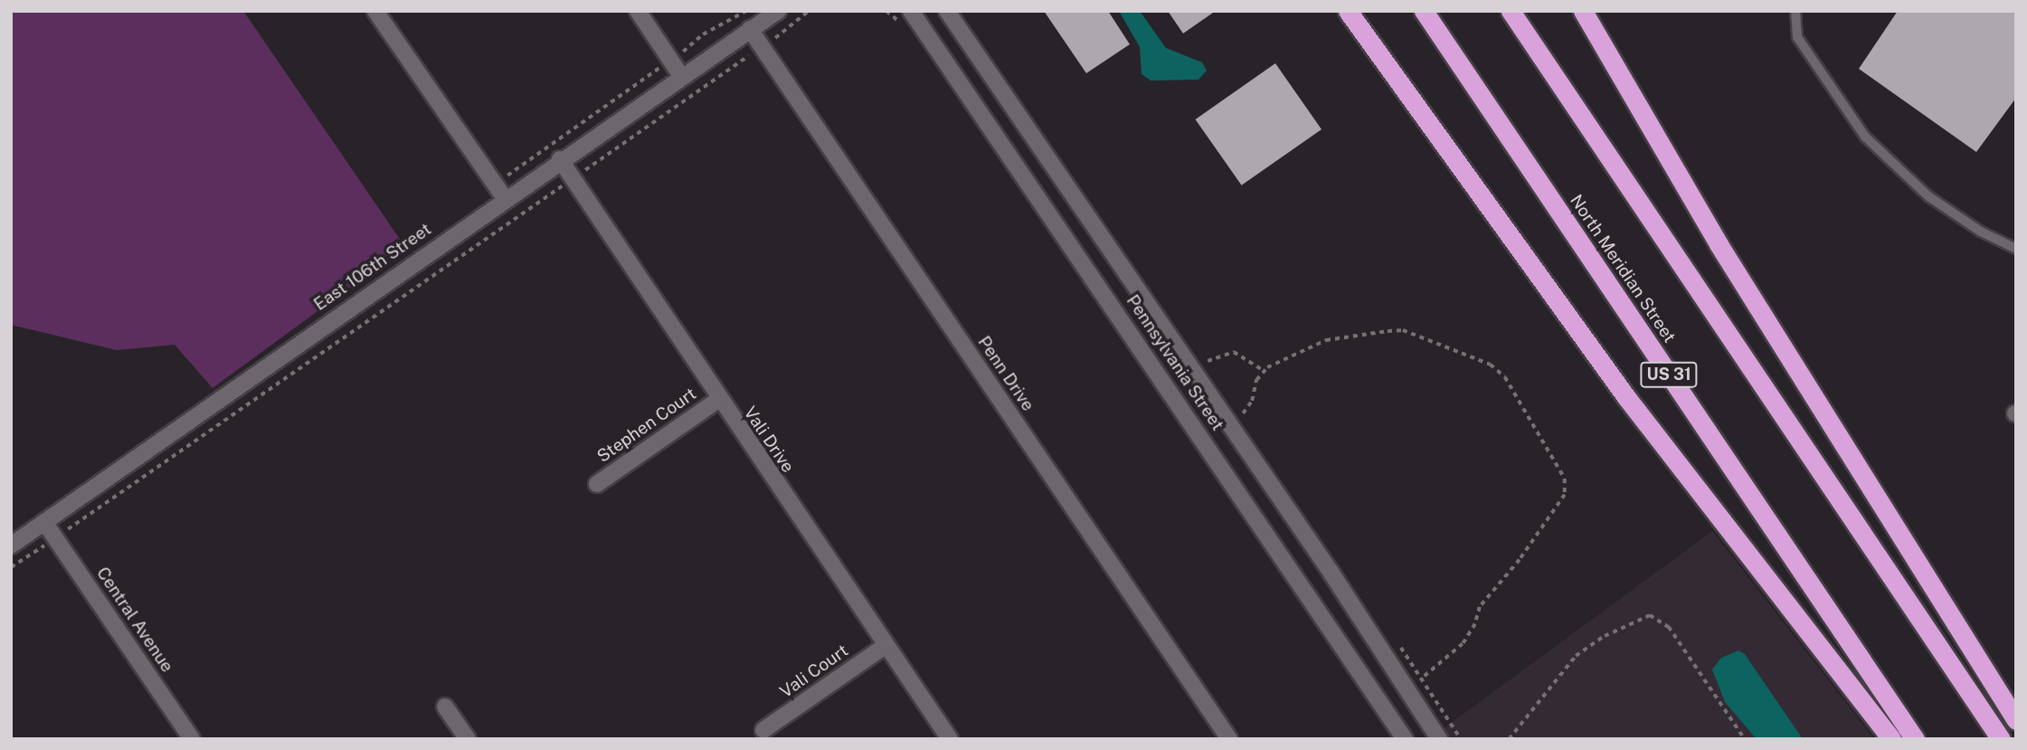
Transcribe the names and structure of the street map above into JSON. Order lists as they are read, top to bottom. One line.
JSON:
{"streets":{"highway":["North Meridian Street","US 31"],"street":["East 106th Street","Pennsylvania Street","Penn Drive","Stephen Court","Vali Drive","Central Avenue","Vali Court"]},"crossings":[["East 106th Street","Penn Drive"],["East 106th Street","Vali Drive"],["East 106th Street","Central Avenue"],["Stephen Court","Vali Drive"],["Vali Drive","Vali Court"]]}
